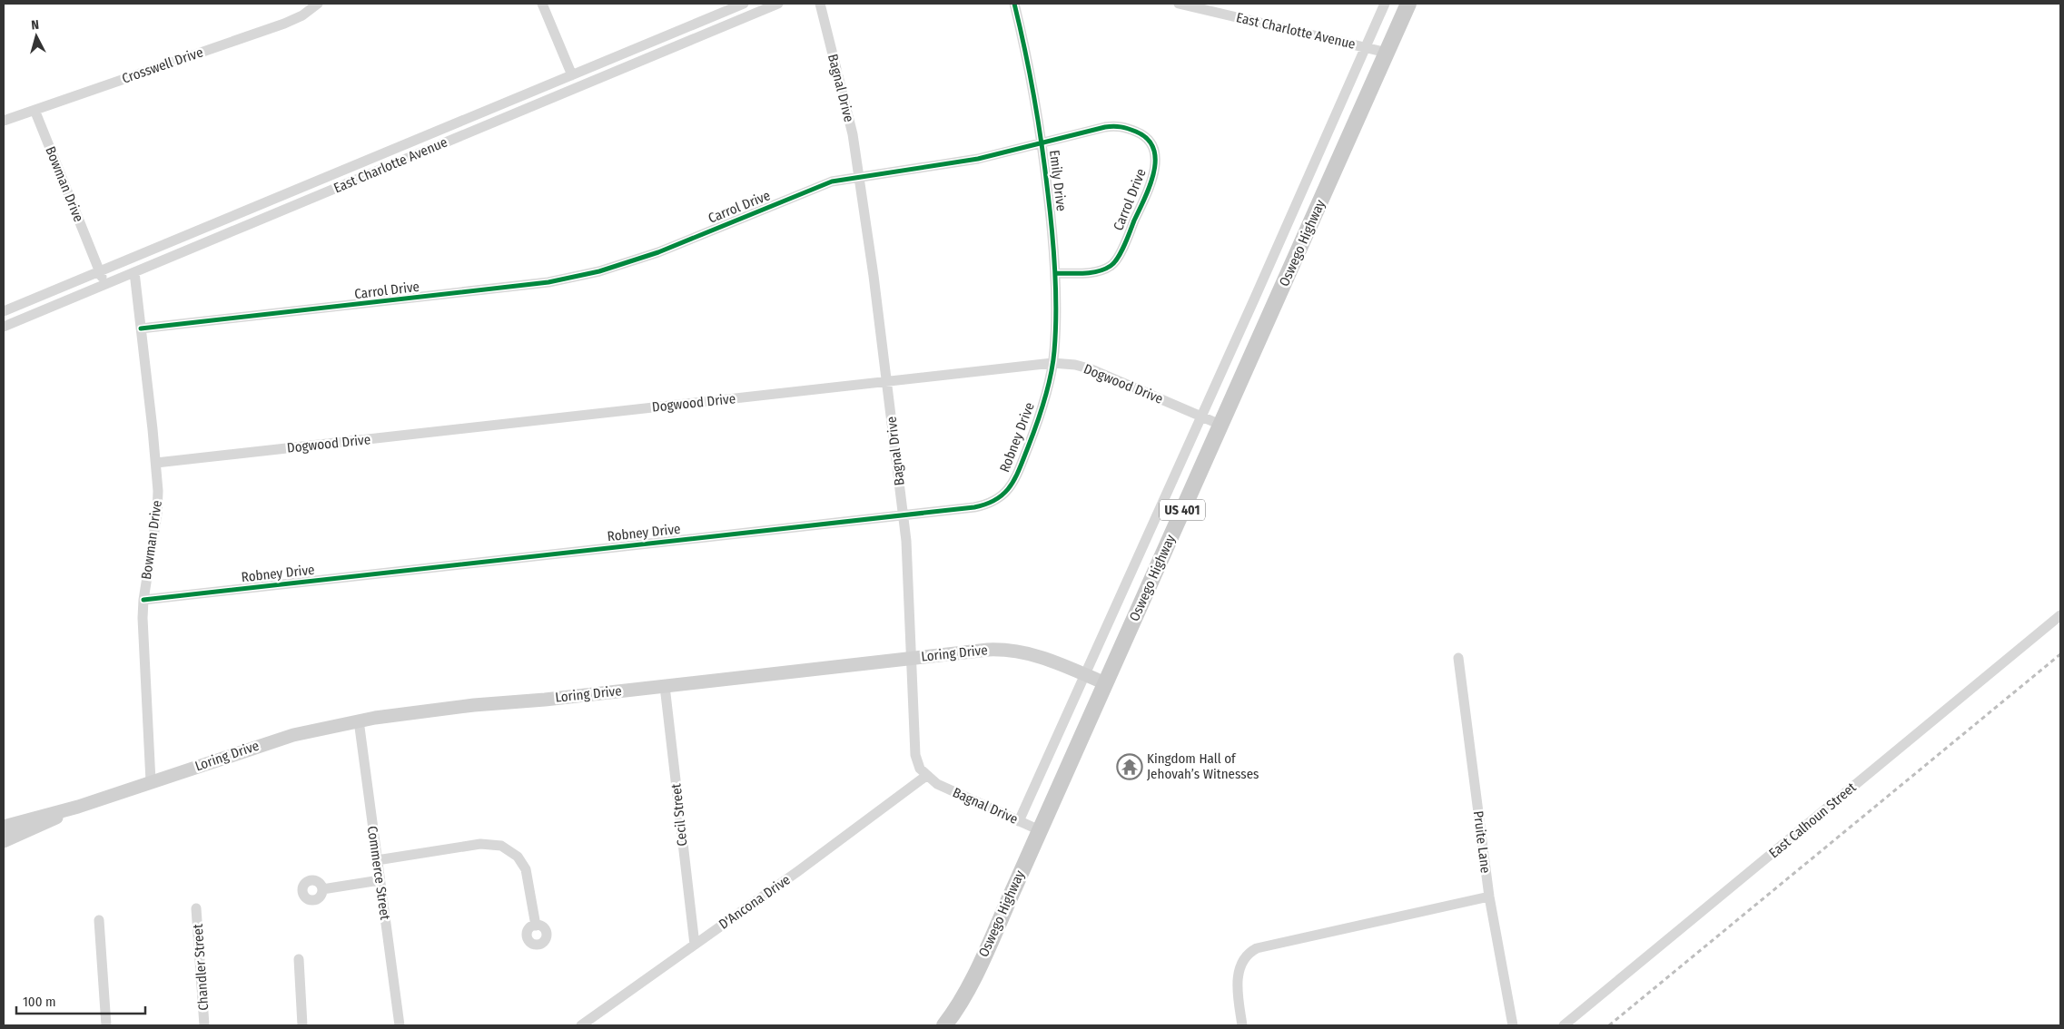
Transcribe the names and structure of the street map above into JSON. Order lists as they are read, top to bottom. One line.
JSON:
{"streets":{"main road":["Oswego Highway","US 401"],"street":["East Charlotte Avenue","Crosswell Drive","Bagnal Drive","Emily Drive","Bowman Drive","Carrol Drive","Dogwood Drive","Robney Drive","Loring Drive","Cecil Street","East Calhoun Street","Pruite Lane","Commerce Street","D'Ancona Drive","Chandler Street"]},"crossings":[["East Charlotte Avenue","Bowman Drive"],["East Charlotte Avenue","Oswego Highway"],["Crosswell Drive","Bowman Drive"],["Bagnal Drive","Carrol Drive"],["Bagnal Drive","Oswego Highway"],["Bagnal Drive","Dogwood Drive"],["Bagnal Drive","Robney Drive"],["Bagnal Drive","Loring Drive"],["Bagnal Drive","D'Ancona Drive"],["Emily Drive","Carrol Drive"],["Emily Drive","Dogwood Drive"],["Emily Drive","Robney Drive"],["Bowman Drive","Carrol Drive"],["Bowman Drive","Dogwood Drive"],["Bowman Drive","Robney Drive"],["Bowman Drive","Loring Drive"],["Oswego Highway","Dogwood Drive"],["Oswego Highway","Loring Drive"],["Dogwood Drive","Robney Drive"],["Loring Drive","Cecil Street"],["Loring Drive","Commerce Street"],["Cecil Street","D'Ancona Drive"]],"places":{"temple":["Kingdom Hall of Jehovah’s Witnesses"]},"scale_bar":"100 m","north":"top"}
